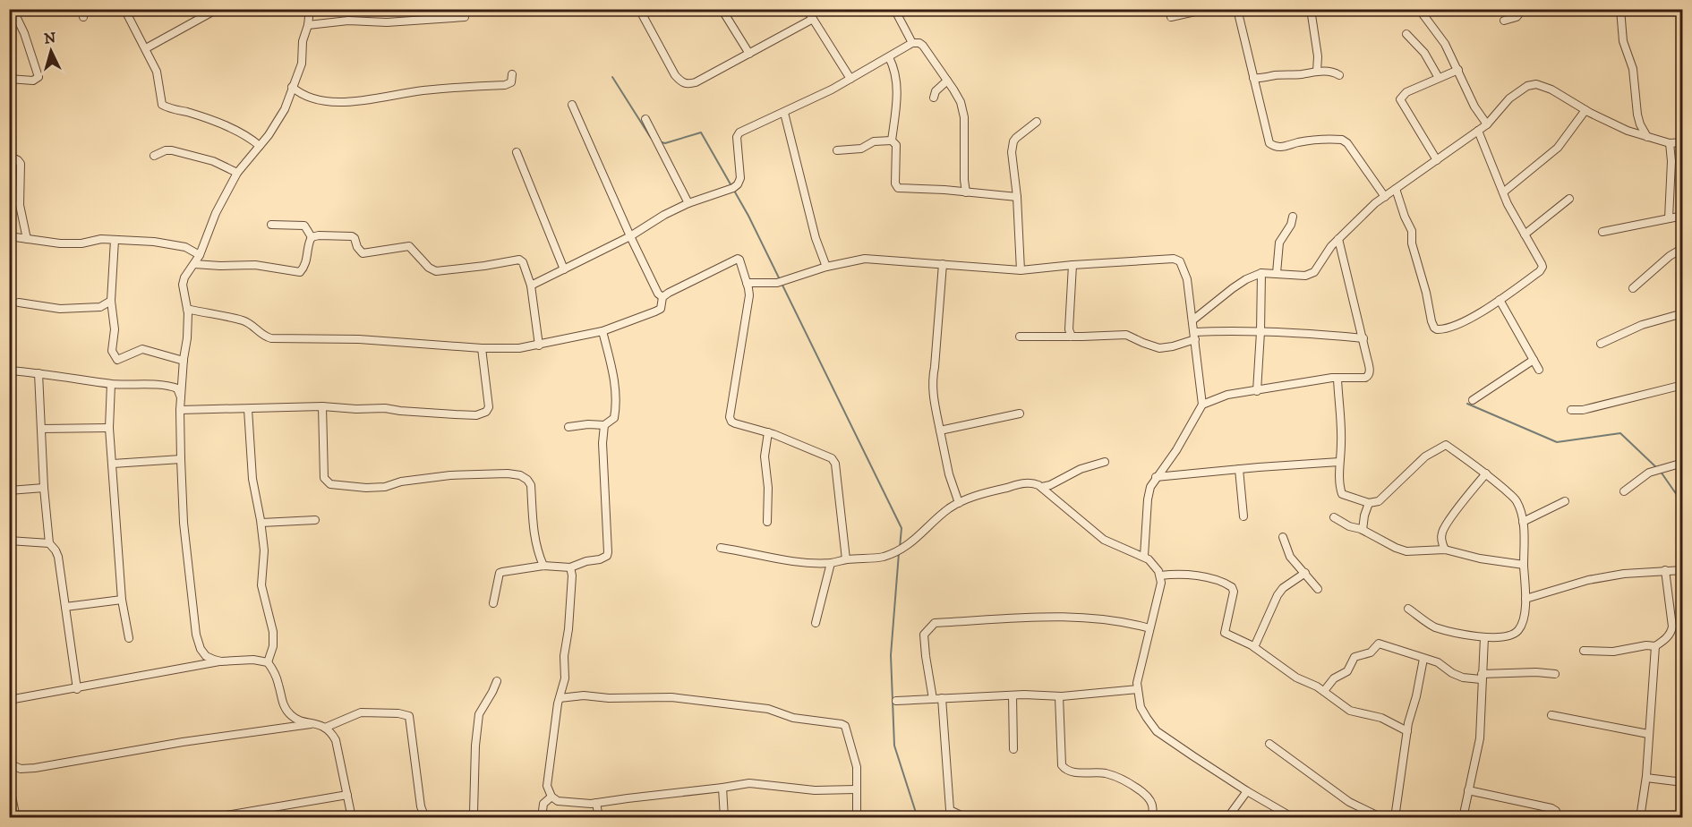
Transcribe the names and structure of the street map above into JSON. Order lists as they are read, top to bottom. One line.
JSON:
{"north":"top"}
